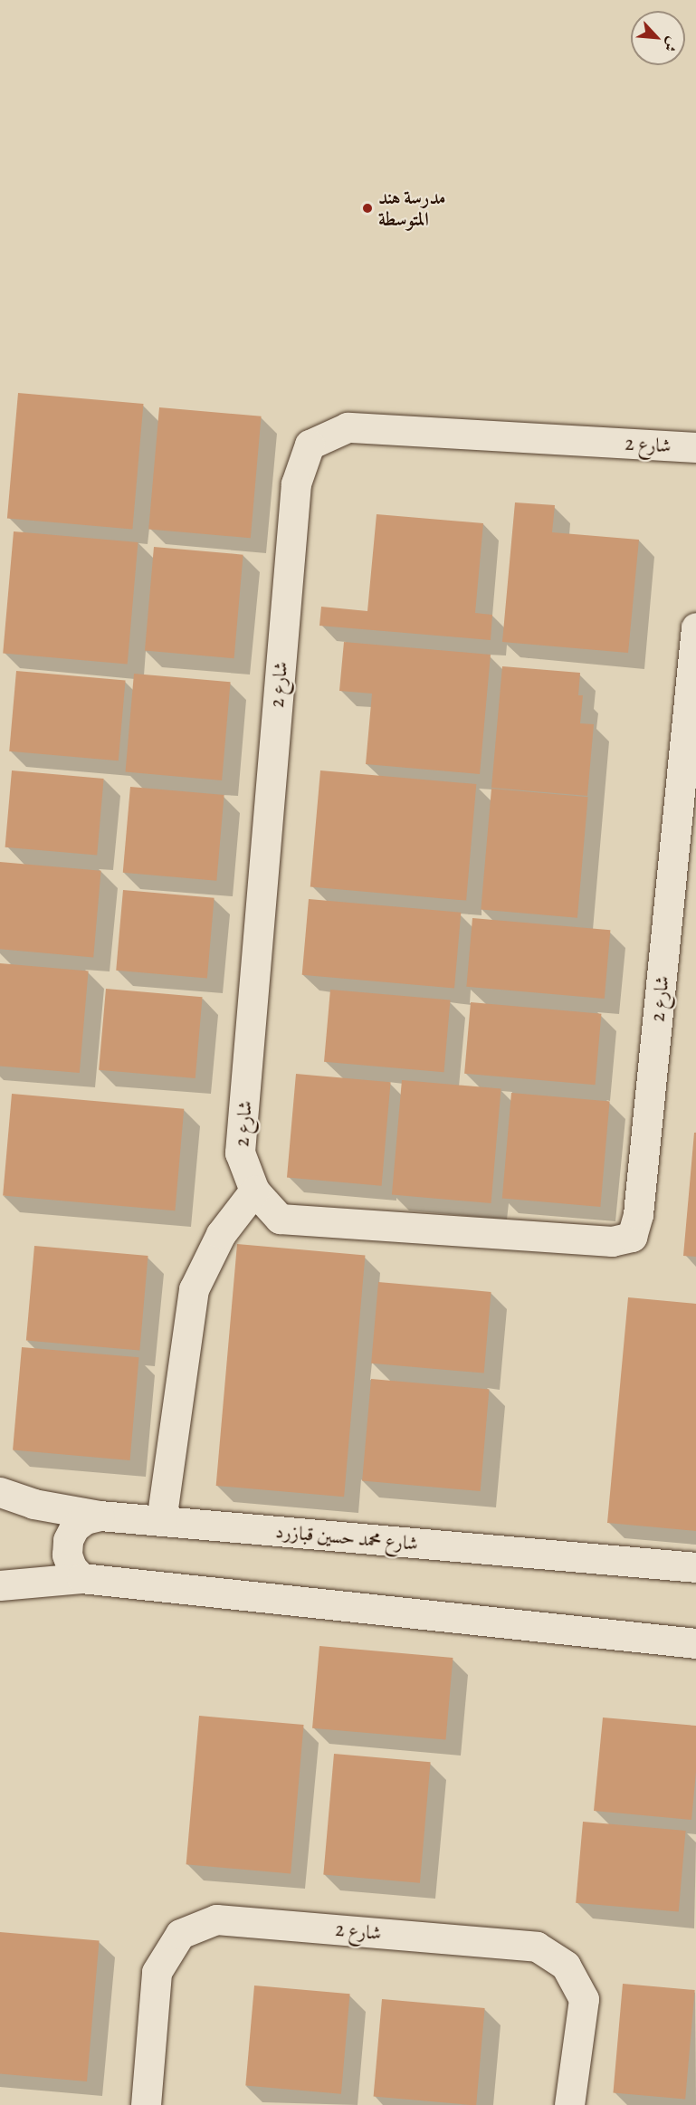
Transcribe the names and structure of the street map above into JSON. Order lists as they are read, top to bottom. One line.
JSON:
{"streets":{"street":["شارع 2","شارع محمد حسين قبازرد"]},"places":["مدرسة هند المتوسطة"],"north":"bottom right"}
